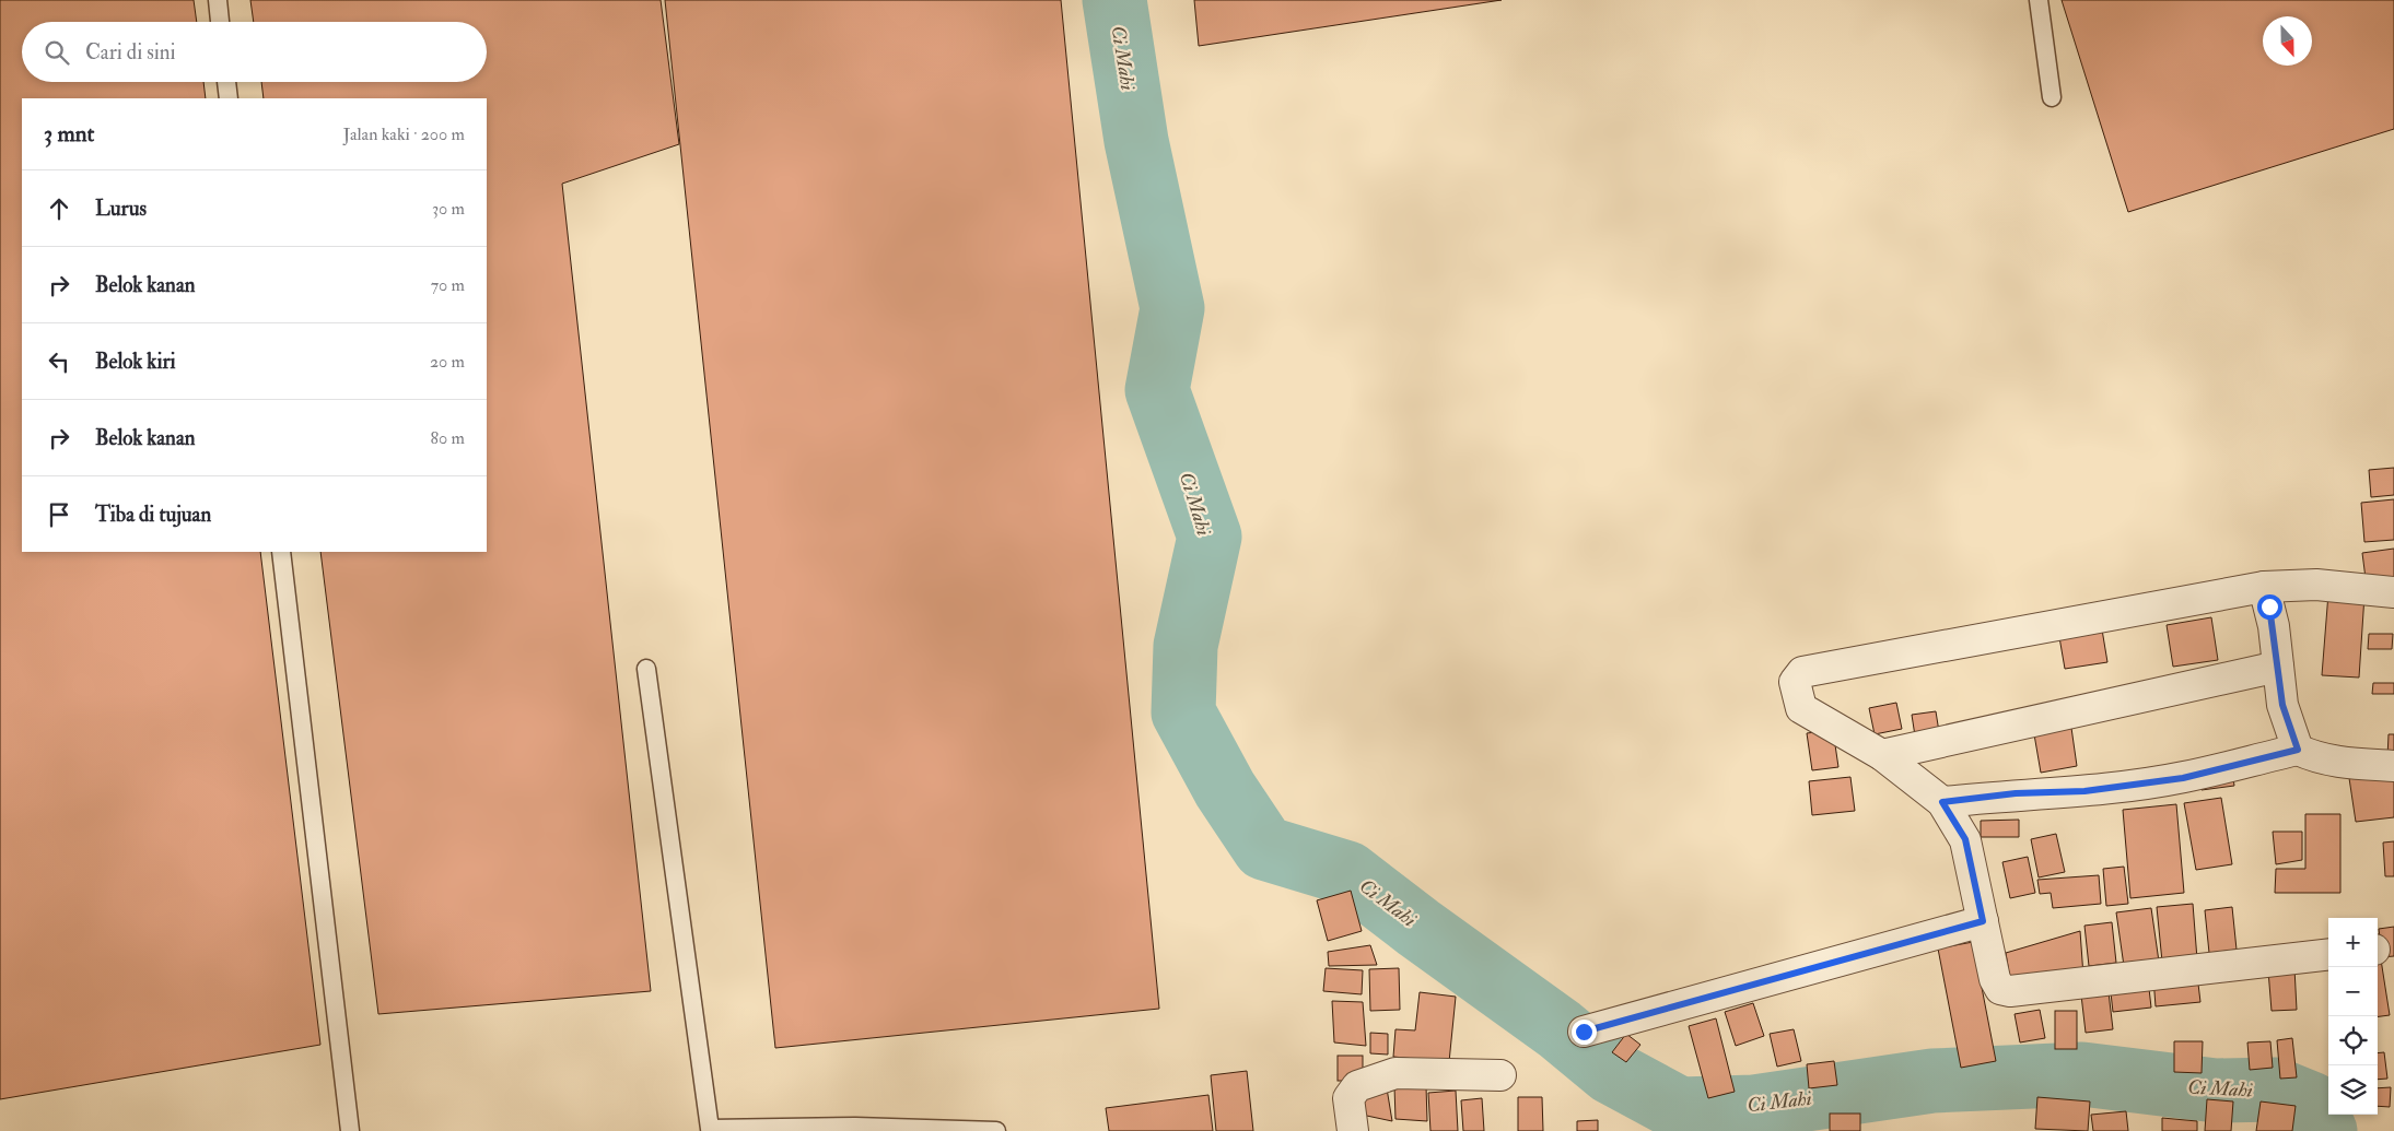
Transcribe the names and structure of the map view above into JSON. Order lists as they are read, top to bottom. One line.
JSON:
{"water":["Ci Mahi"],"north":"bottom","page":{"search":"Cari di sini","heading":["3 mnt","Jalan kaki · 200 m"],"list":[["Lurus","30 m"],["Belok kanan","70 m"],["Belok kiri","20 m"],["Belok kanan","80 m"],"Tiba di tujuan"],"map_buttons":["+","−"]}}
